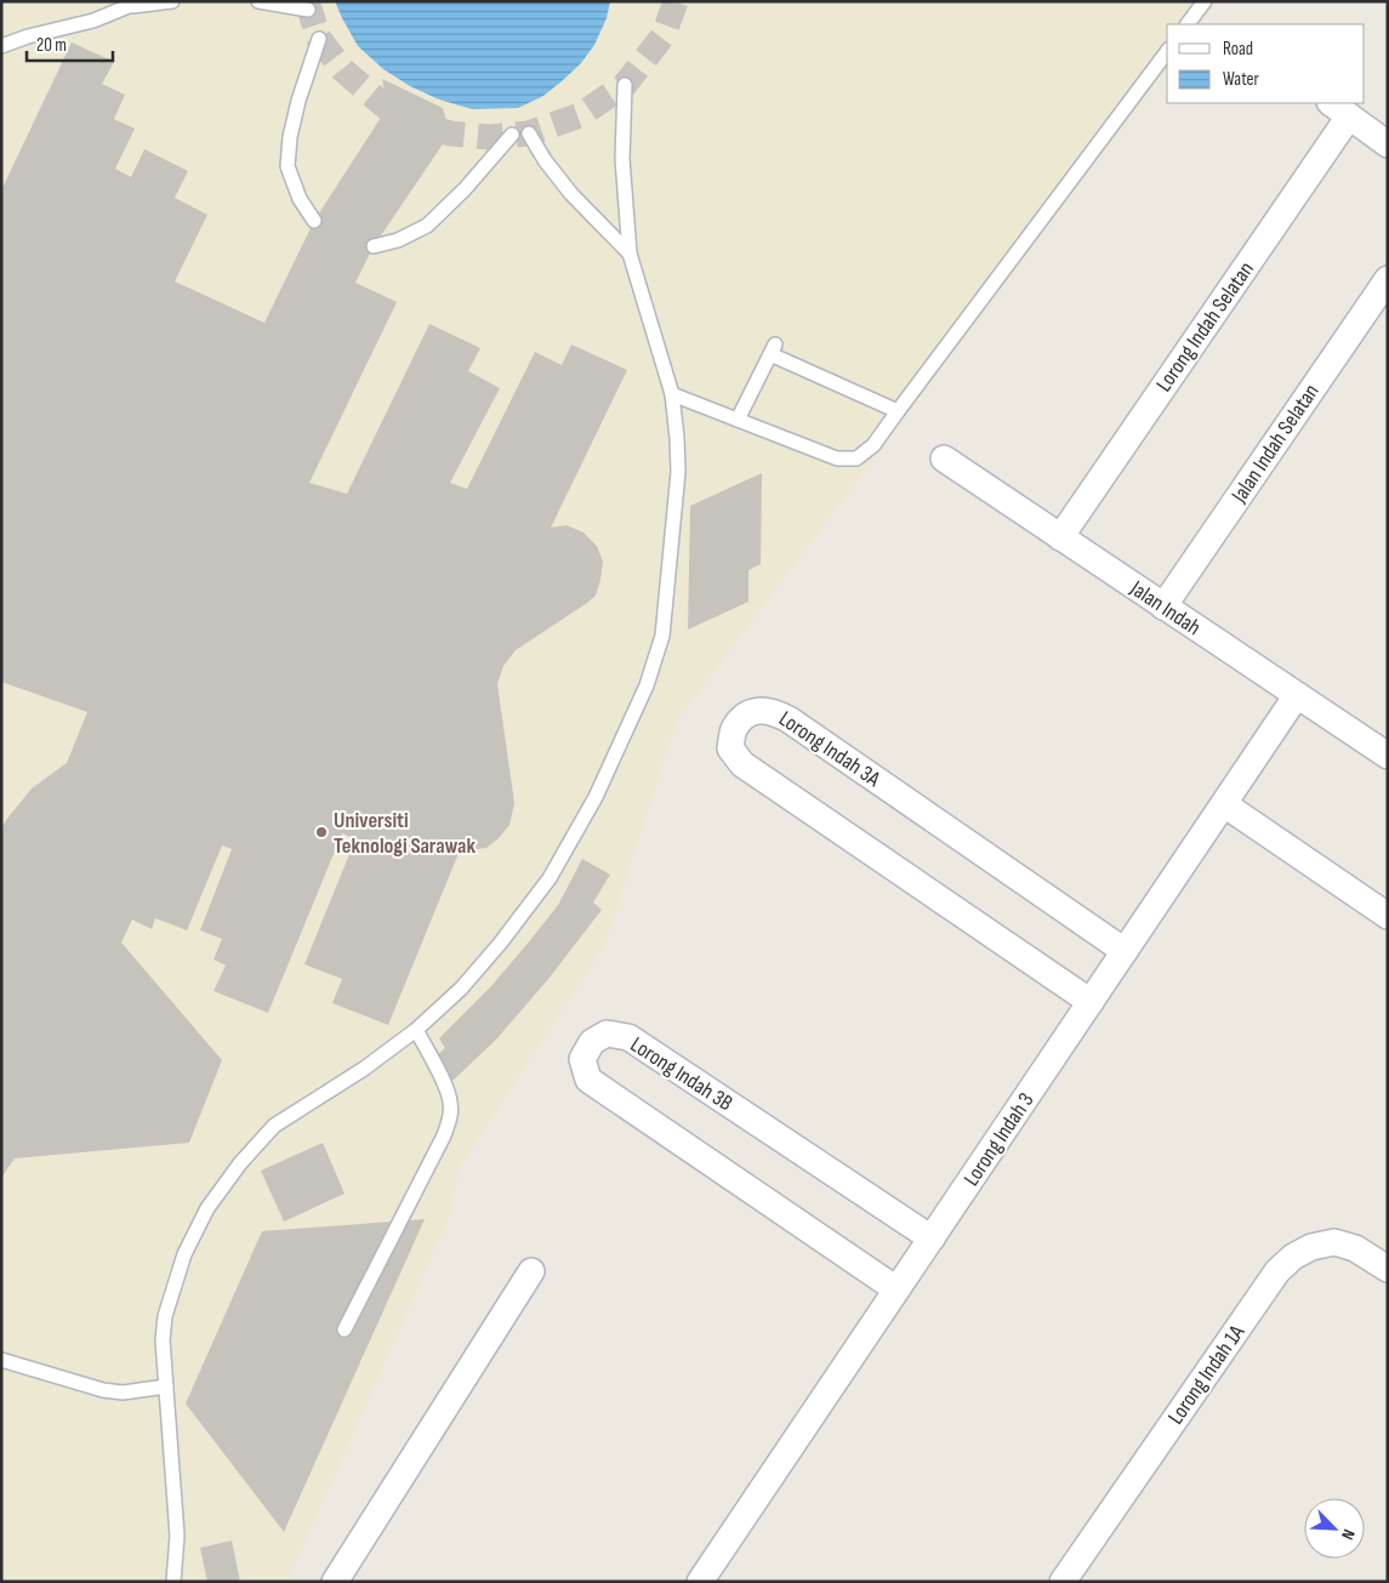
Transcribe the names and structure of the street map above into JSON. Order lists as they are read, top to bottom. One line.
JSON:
{"streets":{"street":["Lorong Indah Selatan","Jalan Indah Selatan","Jalan Indah","Lorong Indah 3A","Lorong Indah 3B","Lorong Indah 3","Lorong Indah 1A"]},"crossings":[["Lorong Indah Selatan","Jalan Indah"],["Jalan Indah Selatan","Jalan Indah"],["Jalan Indah","Lorong Indah 3"],["Lorong Indah 3A","Lorong Indah 3"],["Lorong Indah 3B","Lorong Indah 3"]],"places":["Universiti Teknologi Sarawak"],"legend":["Road","Water"],"scale_bar":"20 m","north":"bottom right"}
